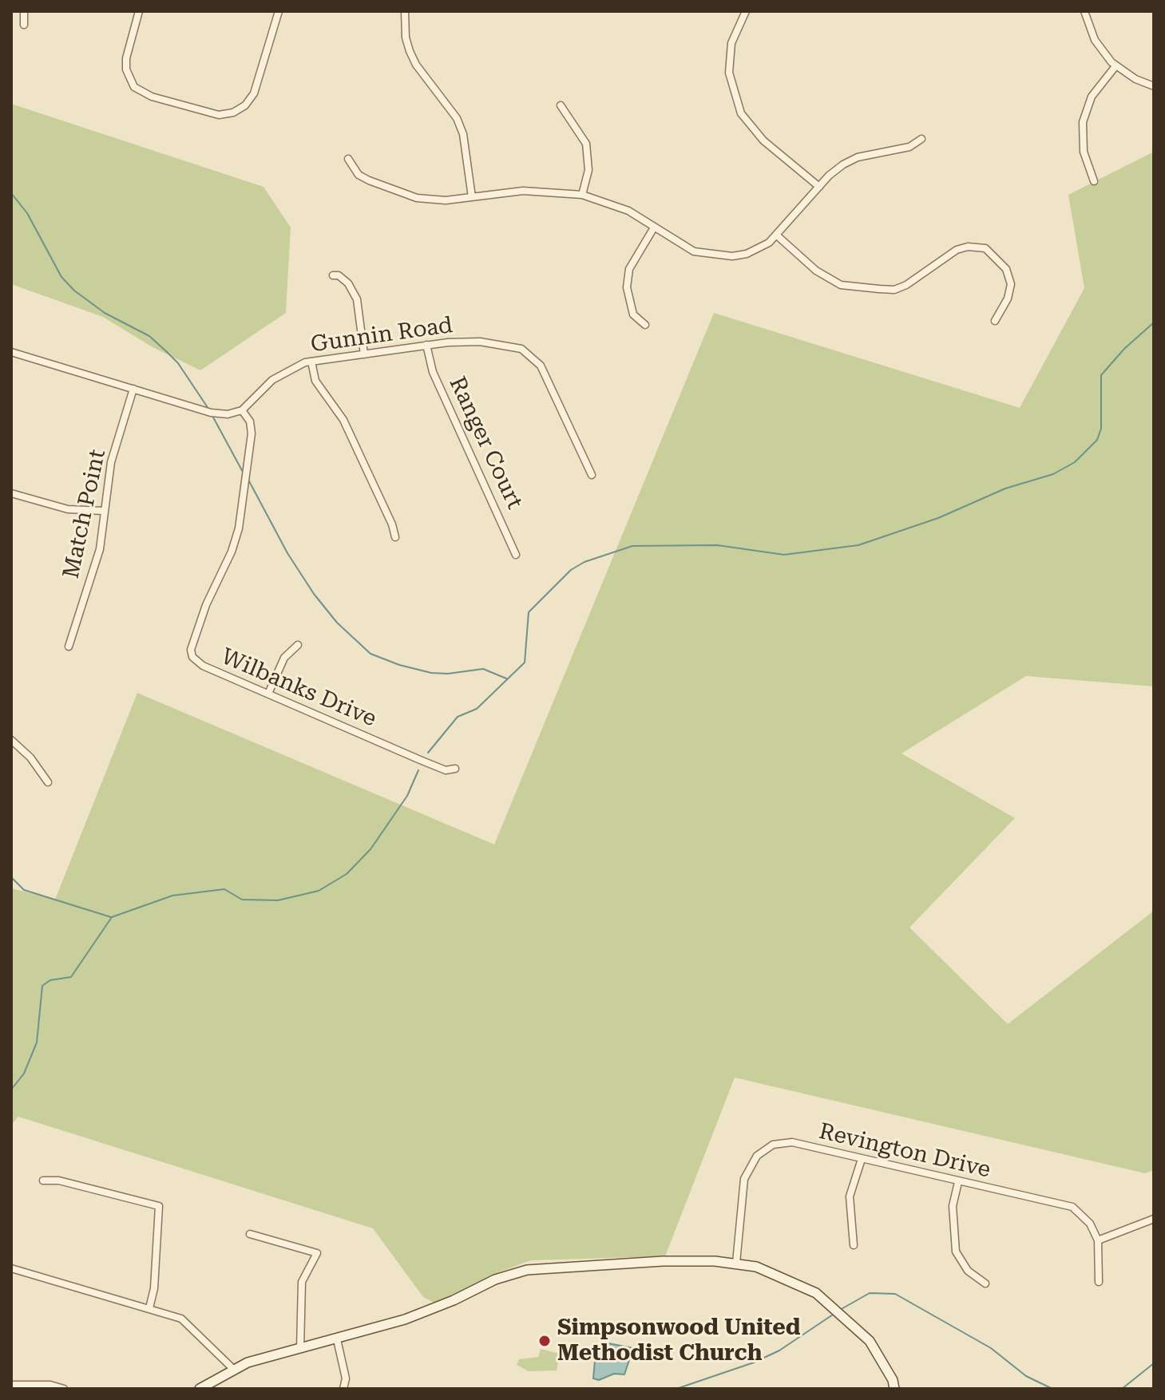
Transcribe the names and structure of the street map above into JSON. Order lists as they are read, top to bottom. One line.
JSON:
{"streets":{"street":["Gunnin Road","Ranger Court","Match Point","Wilbanks Drive","Revington Drive"]},"crossings":[["Gunnin Road","Ranger Court"],["Gunnin Road","Wilbanks Drive"]],"places":["Simpsonwood United Methodist Church"]}
